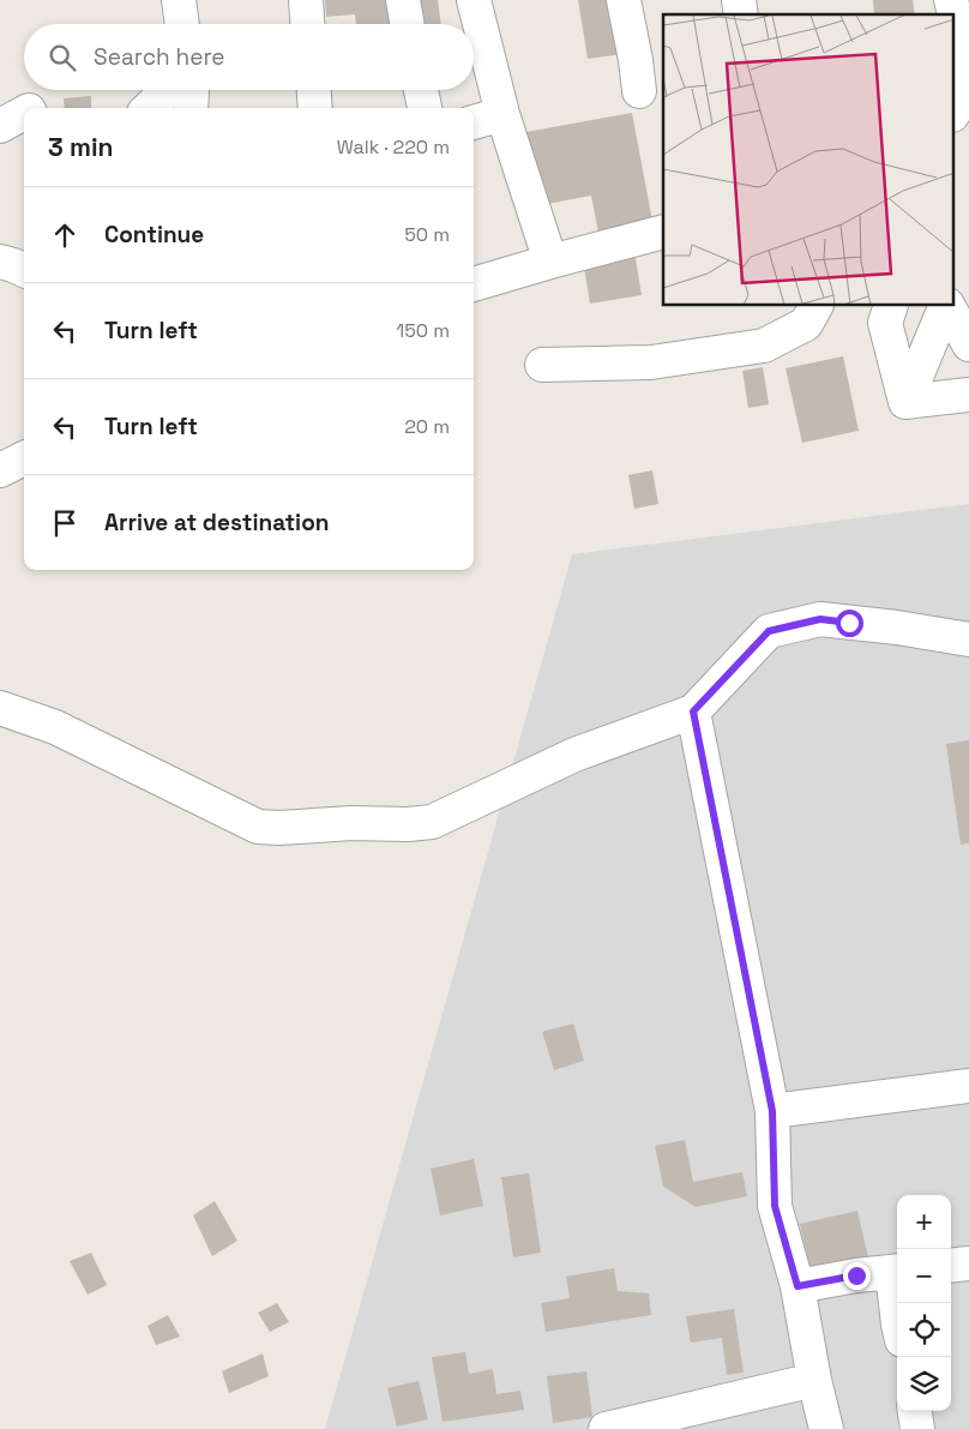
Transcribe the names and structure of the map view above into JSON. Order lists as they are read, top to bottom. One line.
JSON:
{"page":{"search":"Search here","heading":["3 min","Walk · 220 m"],"list":[["Continue","50 m"],["Turn left","150 m"],["Turn left","20 m"],"Arrive at destination"],"map_buttons":["+","−"]}}
